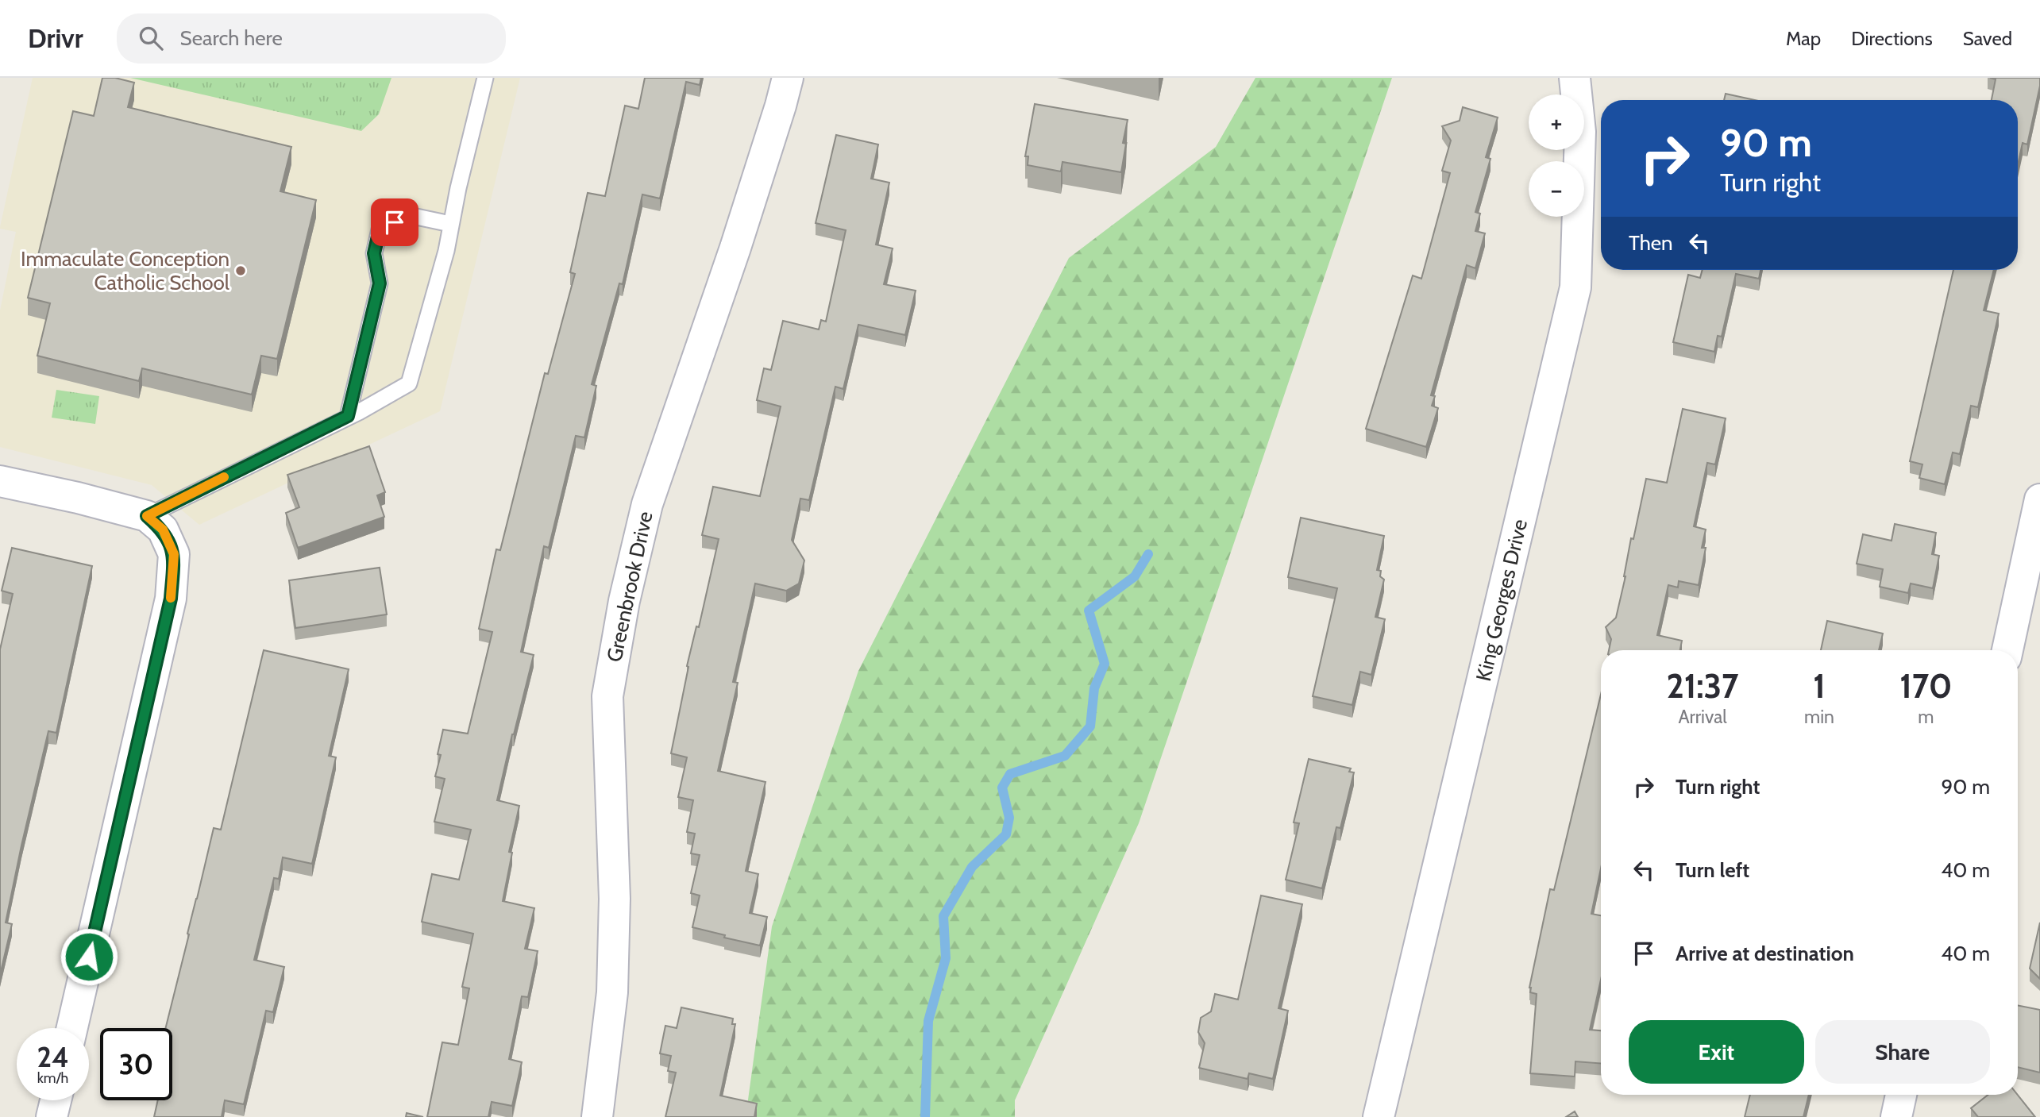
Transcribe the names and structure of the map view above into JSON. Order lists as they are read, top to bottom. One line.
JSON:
{"streets":{"street":["Greenbrook Drive","King Georges Drive"]},"places":["Immaculate Conception Catholic School"],"page":{"header":"Drivr","search":"Search here","nav":["Map","Directions","Saved"],"map_buttons":["+","−"],"turn":["90 m","Turn right"],"then":"Then","eta":["21:37","Arrival","1","min","170","m"],"list":[{"name":"Turn right","value":"90 m"},{"name":"Turn left","value":"40 m"},{"name":"Arrive at destination","value":"40 m"}],"buttons":["Exit","Share"],"speed":"24 km/h","limit":"30"}}
